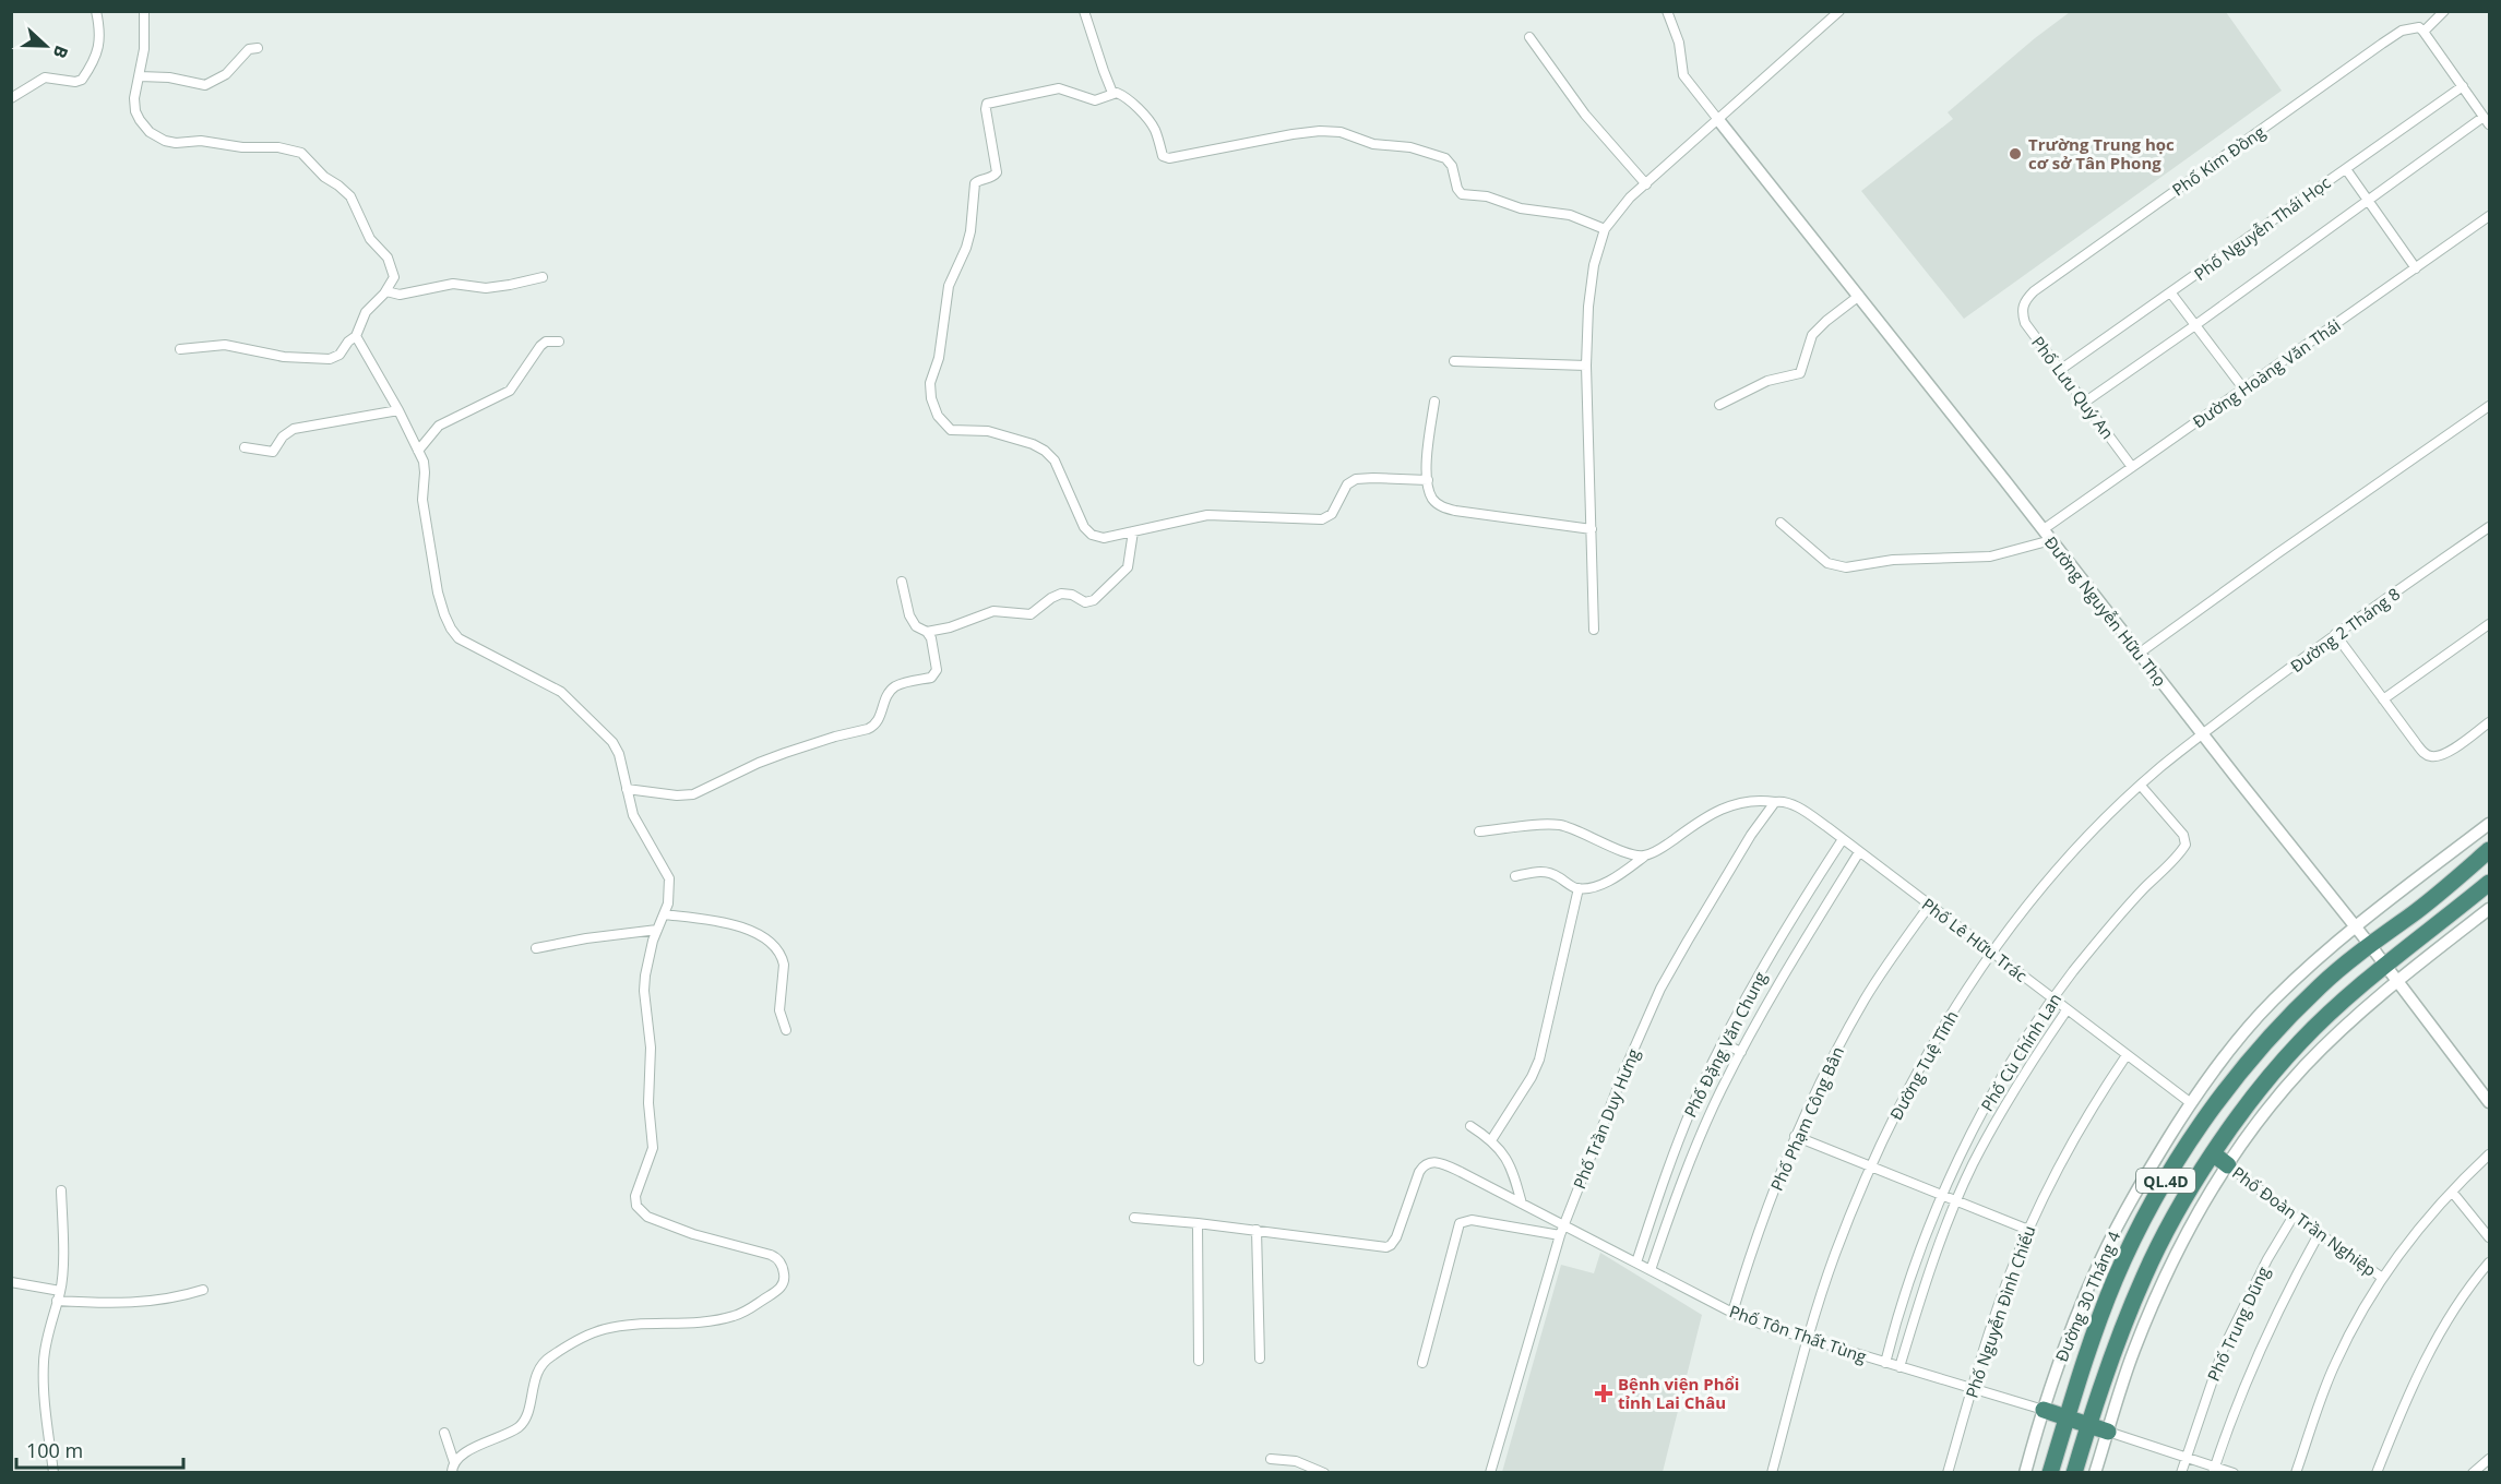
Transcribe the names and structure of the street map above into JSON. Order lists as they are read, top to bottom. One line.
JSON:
{"streets":{"highway":["QL.4D","Đường 30 Tháng 4"],"street":["Phố Kim Đồng","Phố Nguyễn Thái Học","Đường Hoàng Văn Thái","Phố Lưu Quý An","Đường Nguyễn Hữu Thọ","Đường 2 Tháng 8","Phố Lê Hữu Trác","Phố Đặng Văn Chung","Phố Cù Chính Lan","Đường Tuệ Tĩnh","Phố Trần Duy Hưng","Phố Phạm Công Bân","Phố Đoàn Trần Nghiệp","Phố Nguyễn Đình Chiểu","Phố Trung Dũng","Phố Tôn Thất Tùng"]},"crossings":[["Phố Kim Đồng","Phố Lưu Quý An"],["Phố Nguyễn Thái Học","Phố Lưu Quý An"],["Đường Hoàng Văn Thái","Phố Lưu Quý An"],["Đường Hoàng Văn Thái","Đường Nguyễn Hữu Thọ"],["Đường Nguyễn Hữu Thọ","Đường 2 Tháng 8"],["Đường Nguyễn Hữu Thọ","Đường Tuệ Tĩnh"],["Đường Nguyễn Hữu Thọ","QL.4D"],["Đường Nguyễn Hữu Thọ","Đường 30 Tháng 4"],["Đường 2 Tháng 8","Đường Tuệ Tĩnh"],["Phố Lê Hữu Trác","Phố Đặng Văn Chung"],["Phố Lê Hữu Trác","Phố Cù Chính Lan"],["Phố Lê Hữu Trác","Đường Tuệ Tĩnh"],["Phố Lê Hữu Trác","Phố Trần Duy Hưng"],["Phố Lê Hữu Trác","Phố Phạm Công Bân"],["Phố Lê Hữu Trác","Đường 30 Tháng 4"],["Phố Lê Hữu Trác","Phố Nguyễn Đình Chiểu"],["Phố Đặng Văn Chung","Phố Tôn Thất Tùng"],["Phố Cù Chính Lan","Đường Tuệ Tĩnh"],["Phố Cù Chính Lan","Phố Tôn Thất Tùng"],["Đường Tuệ Tĩnh","Phố Tôn Thất Tùng"],["Phố Trần Duy Hưng","Phố Tôn Thất Tùng"],["Phố Phạm Công Bân","Phố Tôn Thất Tùng"],["QL.4D","Phố Đoàn Trần Nghiệp"],["QL.4D","Đường 30 Tháng 4"],["Phố Đoàn Trần Nghiệp","Phố Trung Dũng"],["Đường 30 Tháng 4","Phố Tôn Thất Tùng"],["Phố Nguyễn Đình Chiểu","Phố Tôn Thất Tùng"]],"places":{"other":["Trường Trung học cơ sở Tân Phong"],"health":["Bệnh viện Phổi tỉnh Lai Châu"]},"scale_bar":"100 m","north":"right"}
